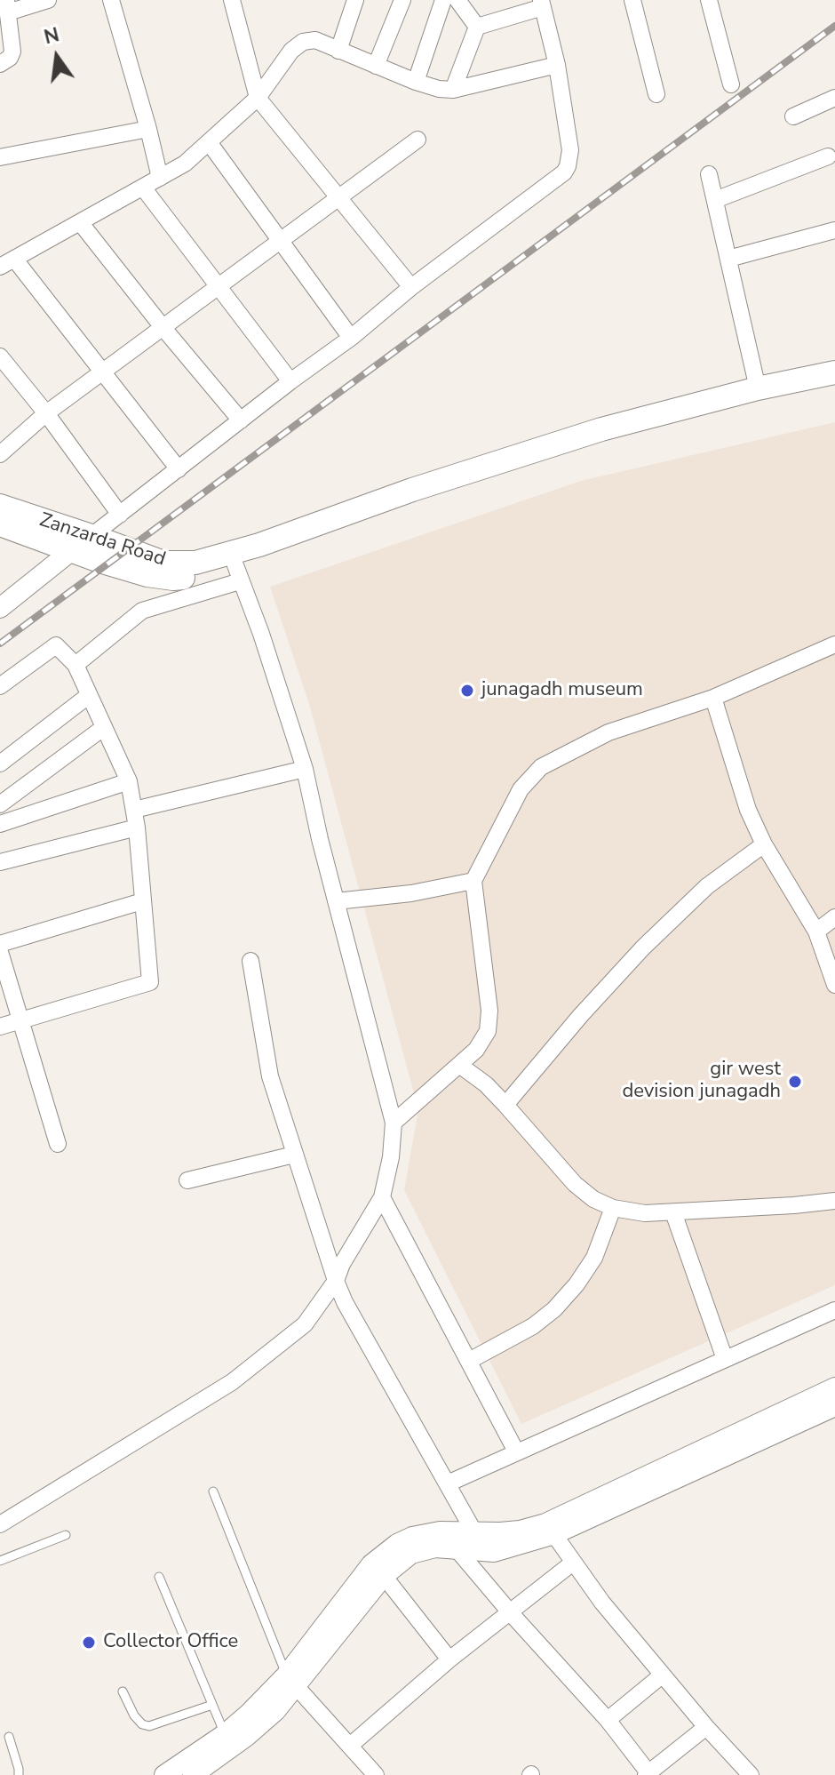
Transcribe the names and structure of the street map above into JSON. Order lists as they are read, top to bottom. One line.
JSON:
{"streets":{"main road":["Zanzarda Road"]},"places":["junagadh museum","gir west devision junagadh","Collector Office"],"north":"top"}
